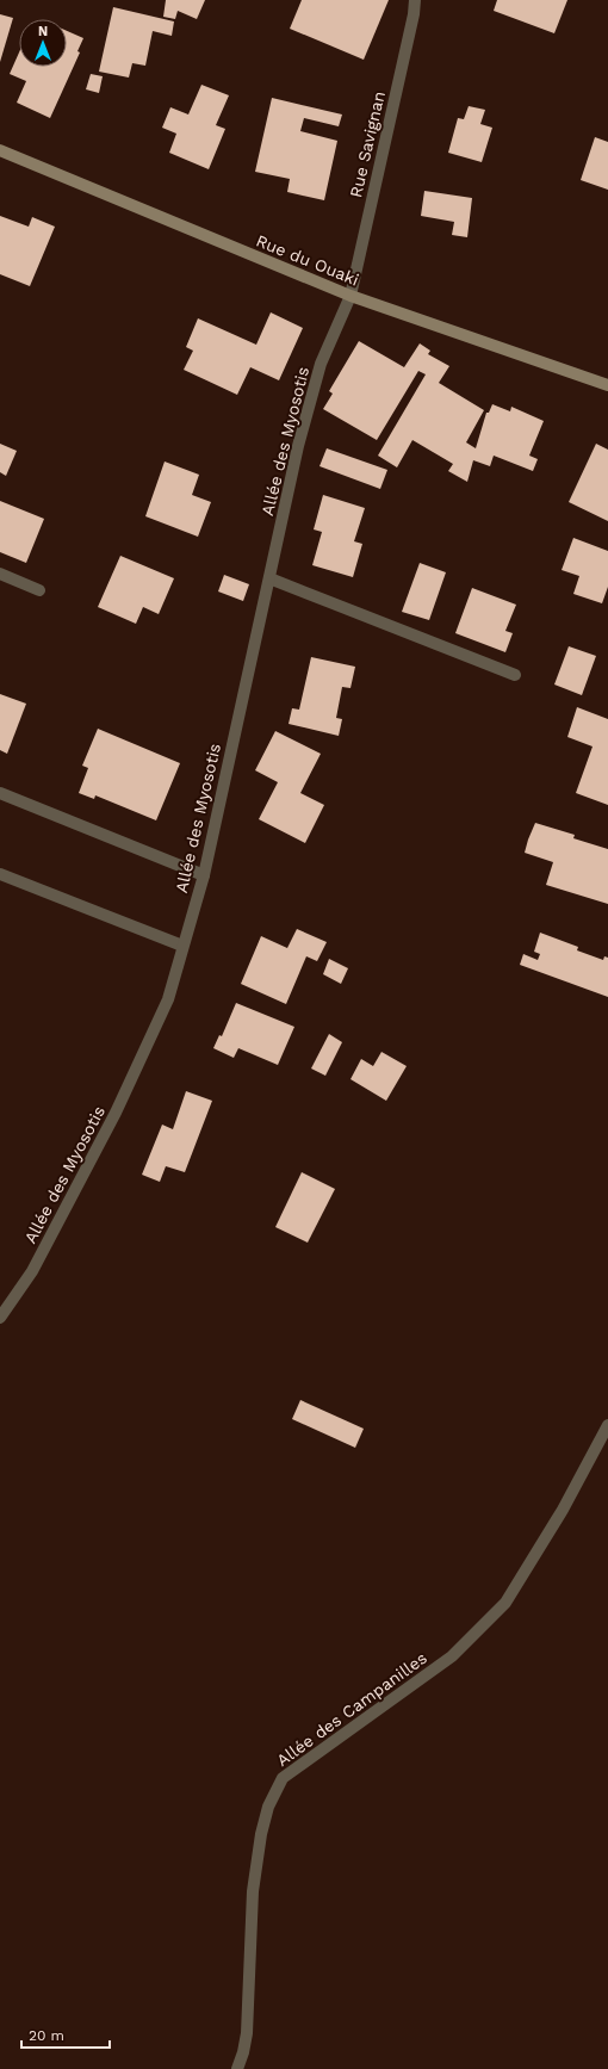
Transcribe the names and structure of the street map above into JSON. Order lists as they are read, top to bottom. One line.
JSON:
{"streets":{"street":["Rue Savignan","Rue du Ouaki","Allée des Myosotis","Allée des Campanilles"]},"crossings":[["Rue Savignan","Rue du Ouaki"],["Rue Savignan","Allée des Myosotis"],["Rue du Ouaki","Allée des Myosotis"]],"scale_bar":"20 m","north":"top"}
